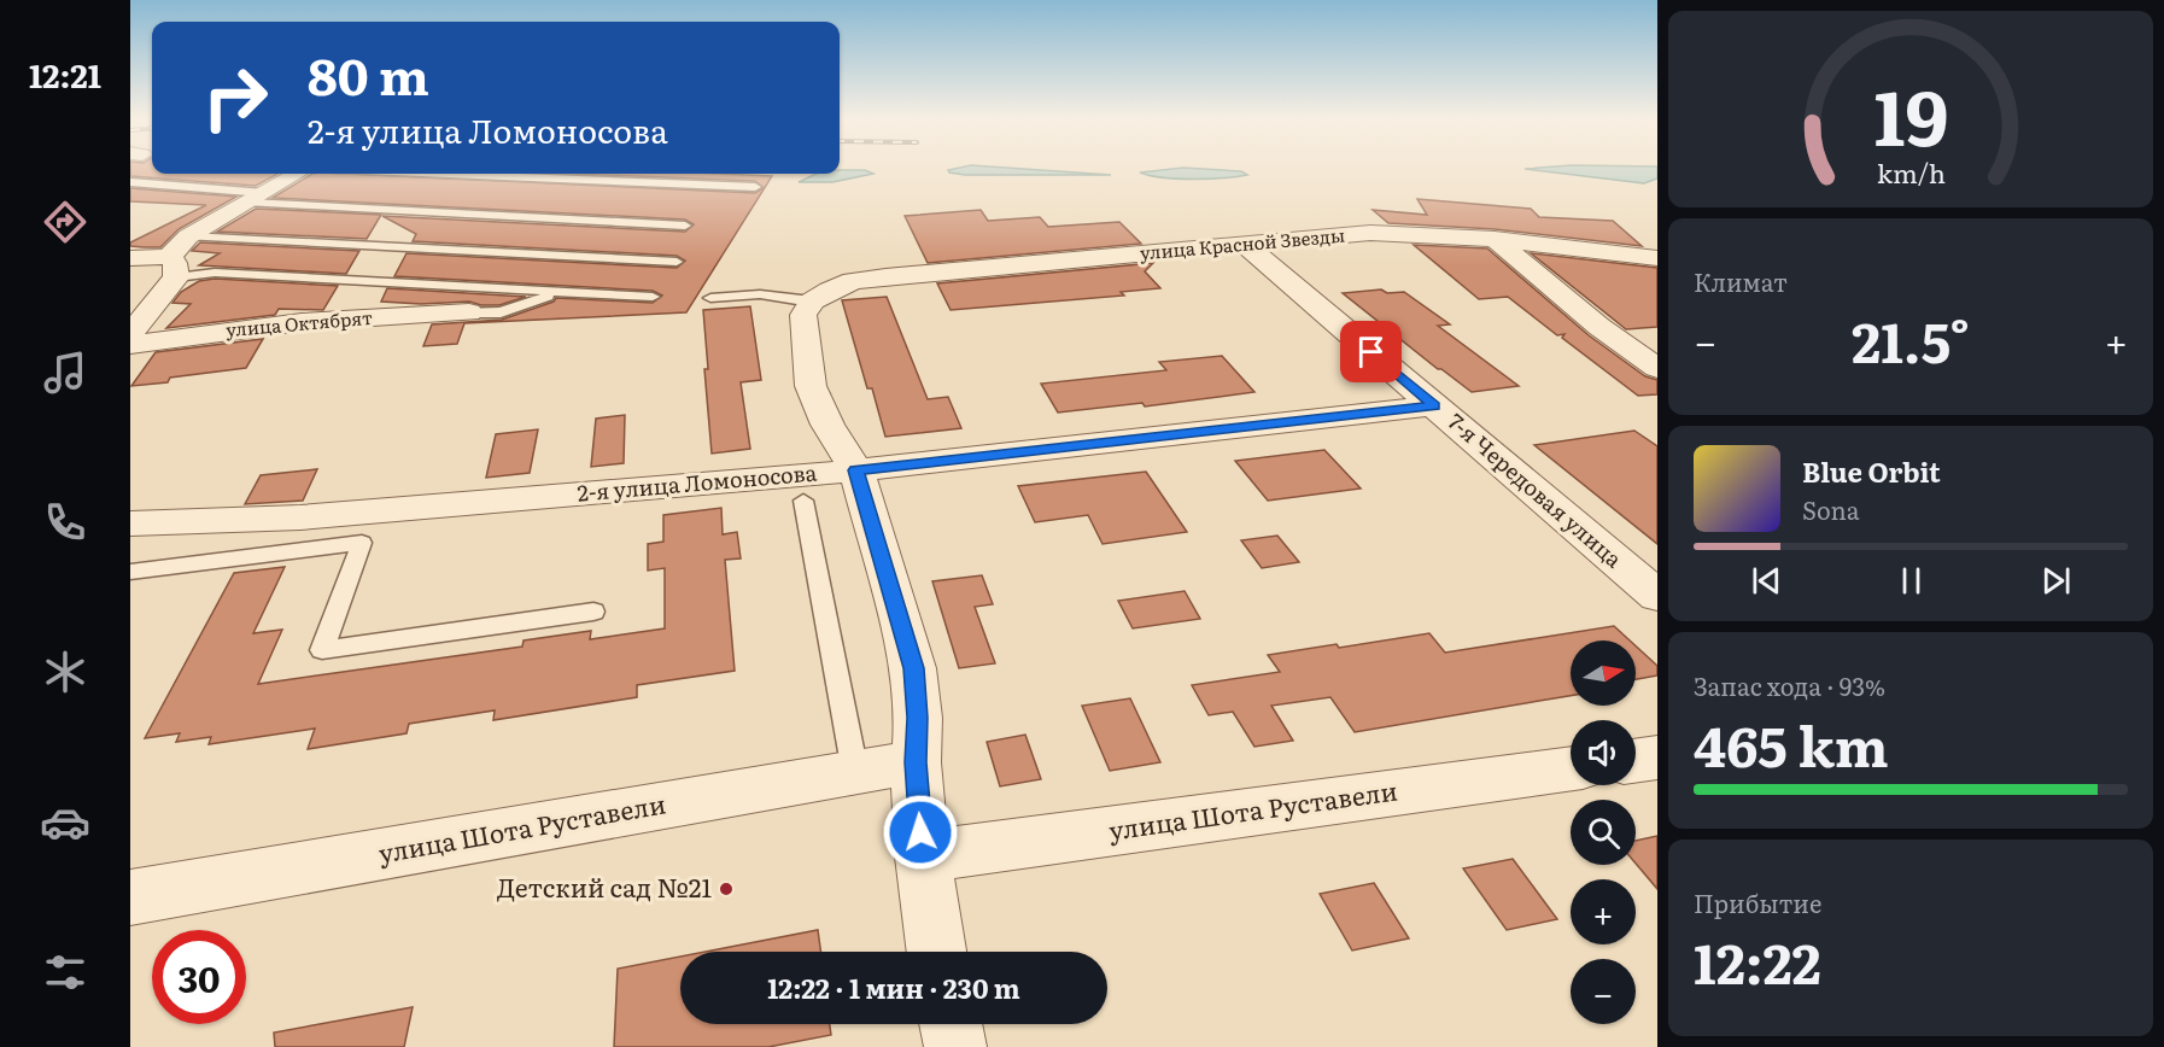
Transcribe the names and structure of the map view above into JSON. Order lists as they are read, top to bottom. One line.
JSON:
{"streets":{"street":["улица Красной Звезды","улица Октябрят","2-я улица Ломоносова","7-я Чередовая улица","улица Шота Руставели"]},"crossings":[["улица Красной Звезды","7-я Чередовая улица"],["2-я улица Ломоносова","7-я Чередовая улица"]],"places":["Детский сад №21"],"north":"right","page":{"tabs":"12:21","turn":["80 m","2-я улица Ломоносова"],"tile":["Климат",["Запас хода · 93%","465 km"],["Прибытие","12:22"]],"heat":["−","21.5°","+"],"song":["Blue Orbit","Sona"],"map_buttons":["+","−"],"limit":"30","trip":"12:22 · 1 мин · 230 m","gauge":["19","km/h"]}}
